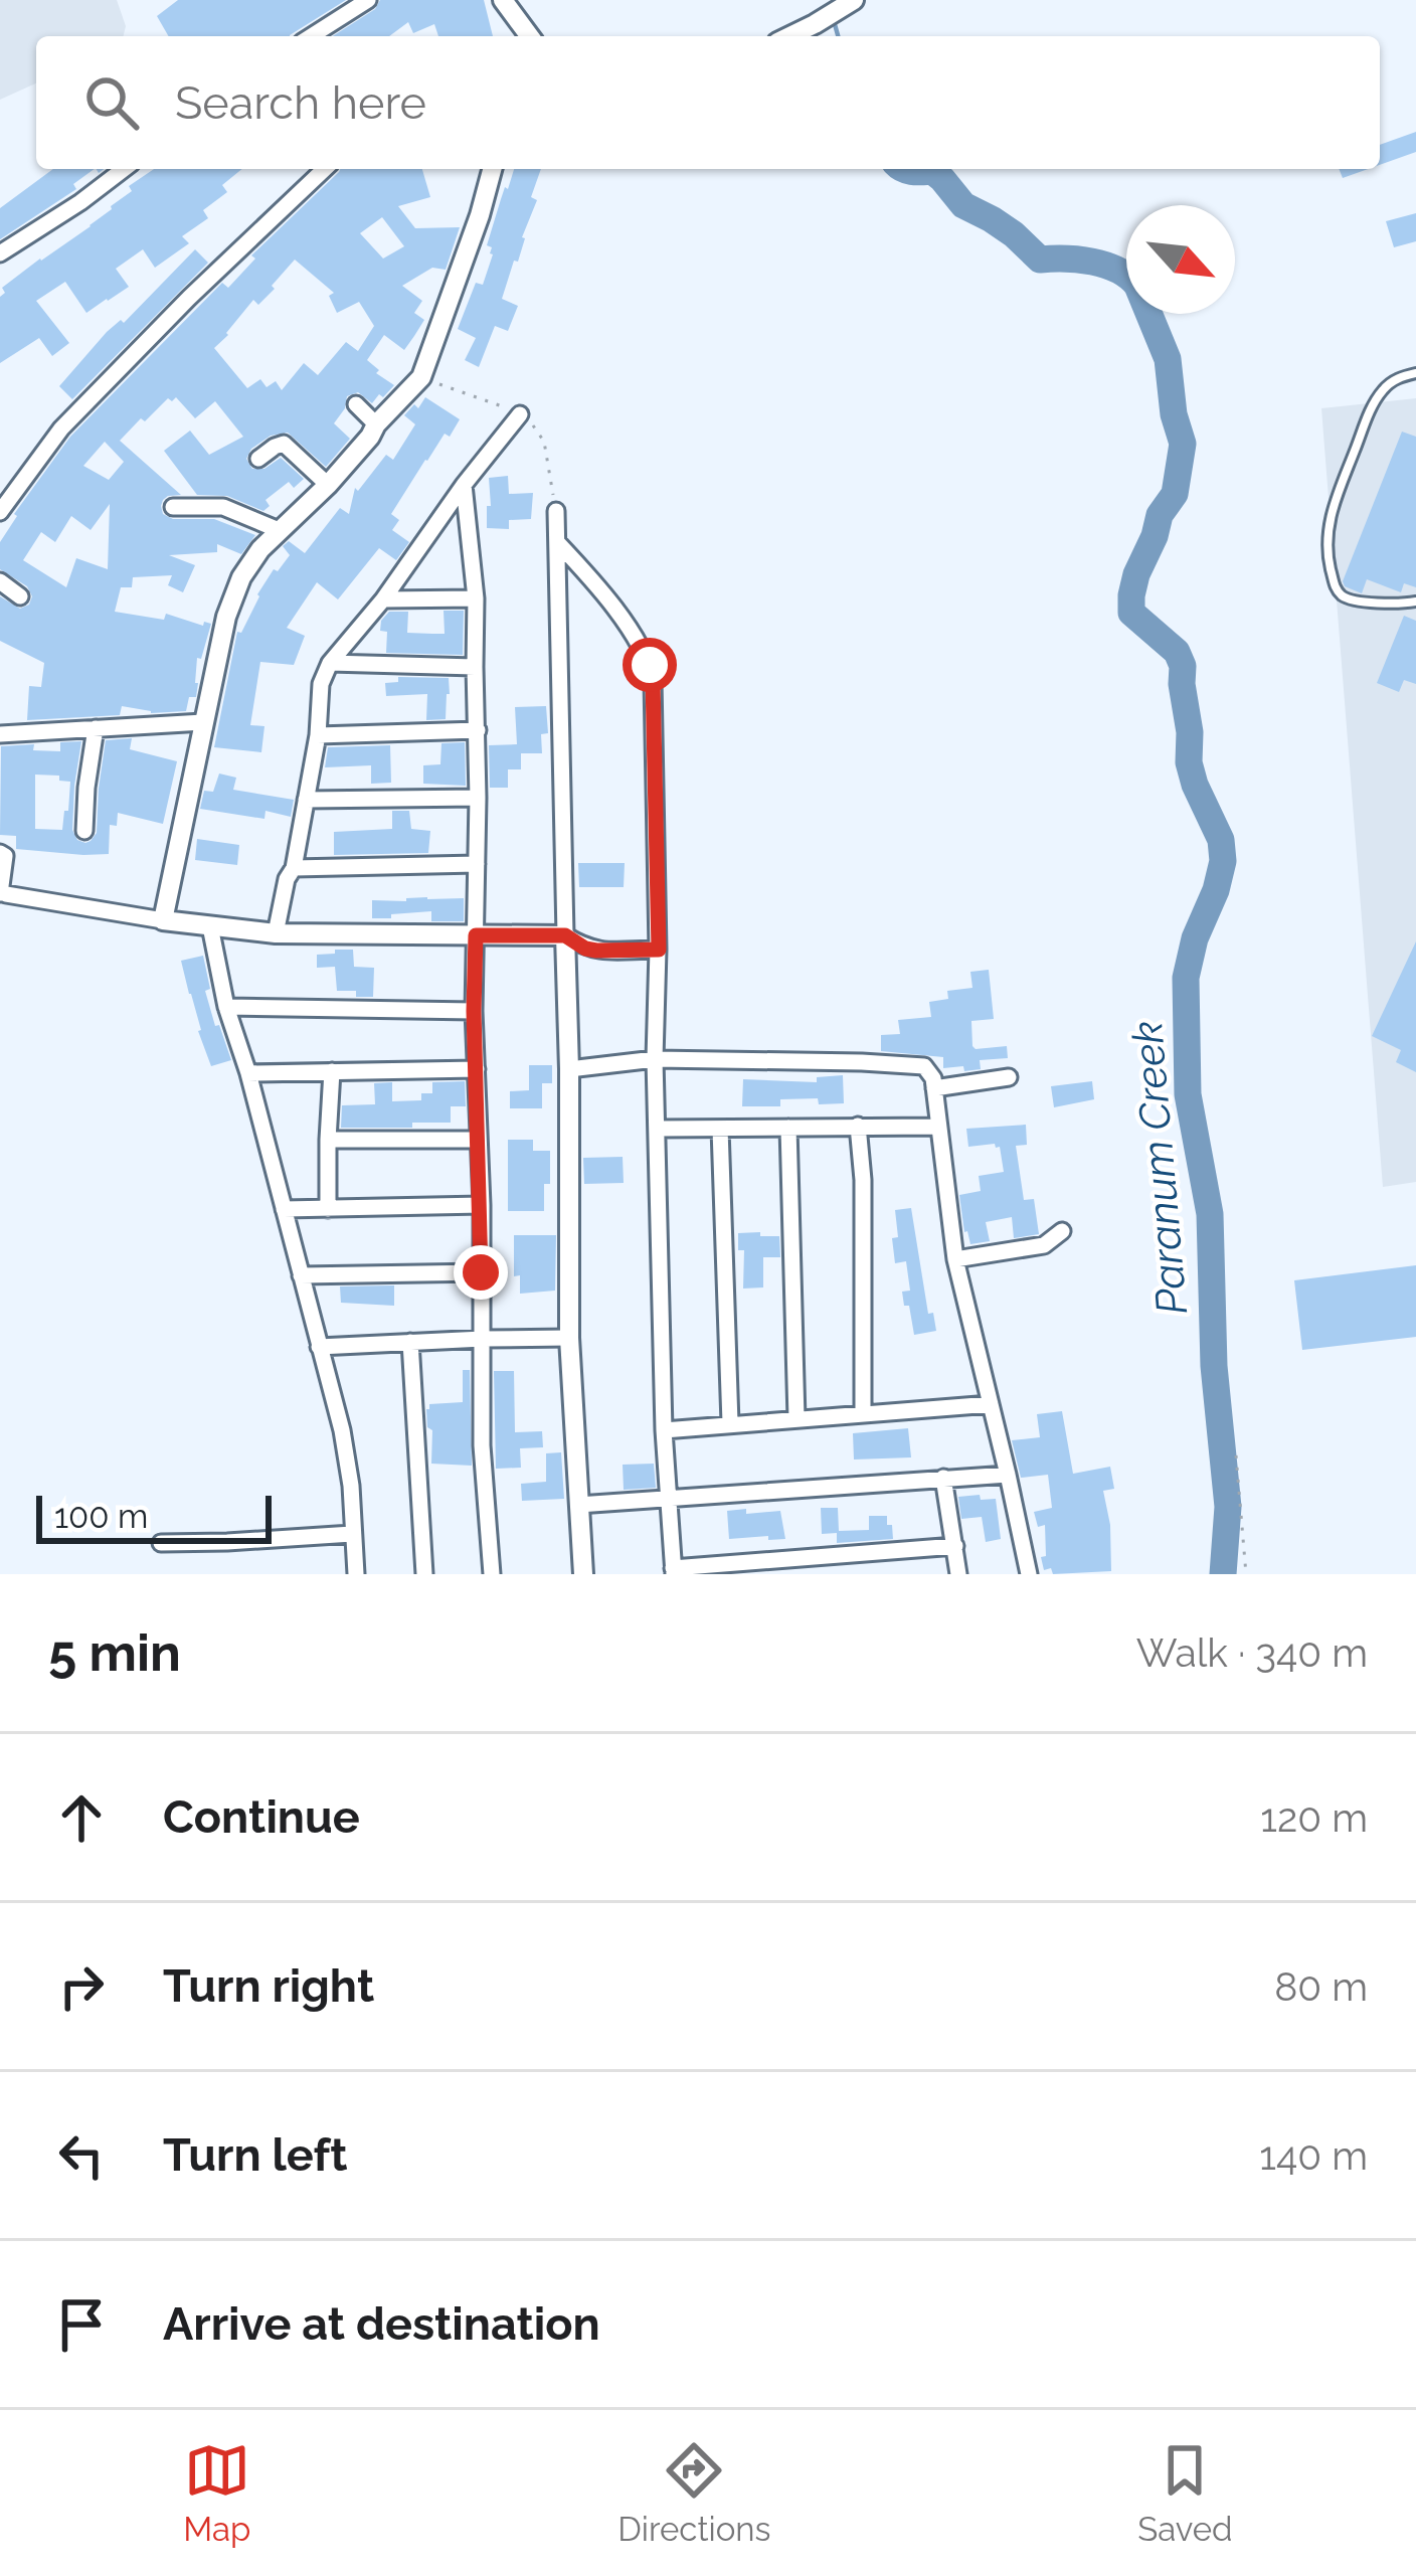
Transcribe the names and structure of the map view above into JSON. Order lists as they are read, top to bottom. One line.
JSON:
{"water":["Paranum Creek"],"scale_bar":"100 m","north":"bottom right","page":{"search":"Search here","scale":"100 m","heading":["5 min","Walk · 340 m"],"list":[["Continue","120 m"],["Turn right","80 m"],["Turn left","140 m"],"Arrive at destination"],"nav":["Map","Directions","Saved"]}}
